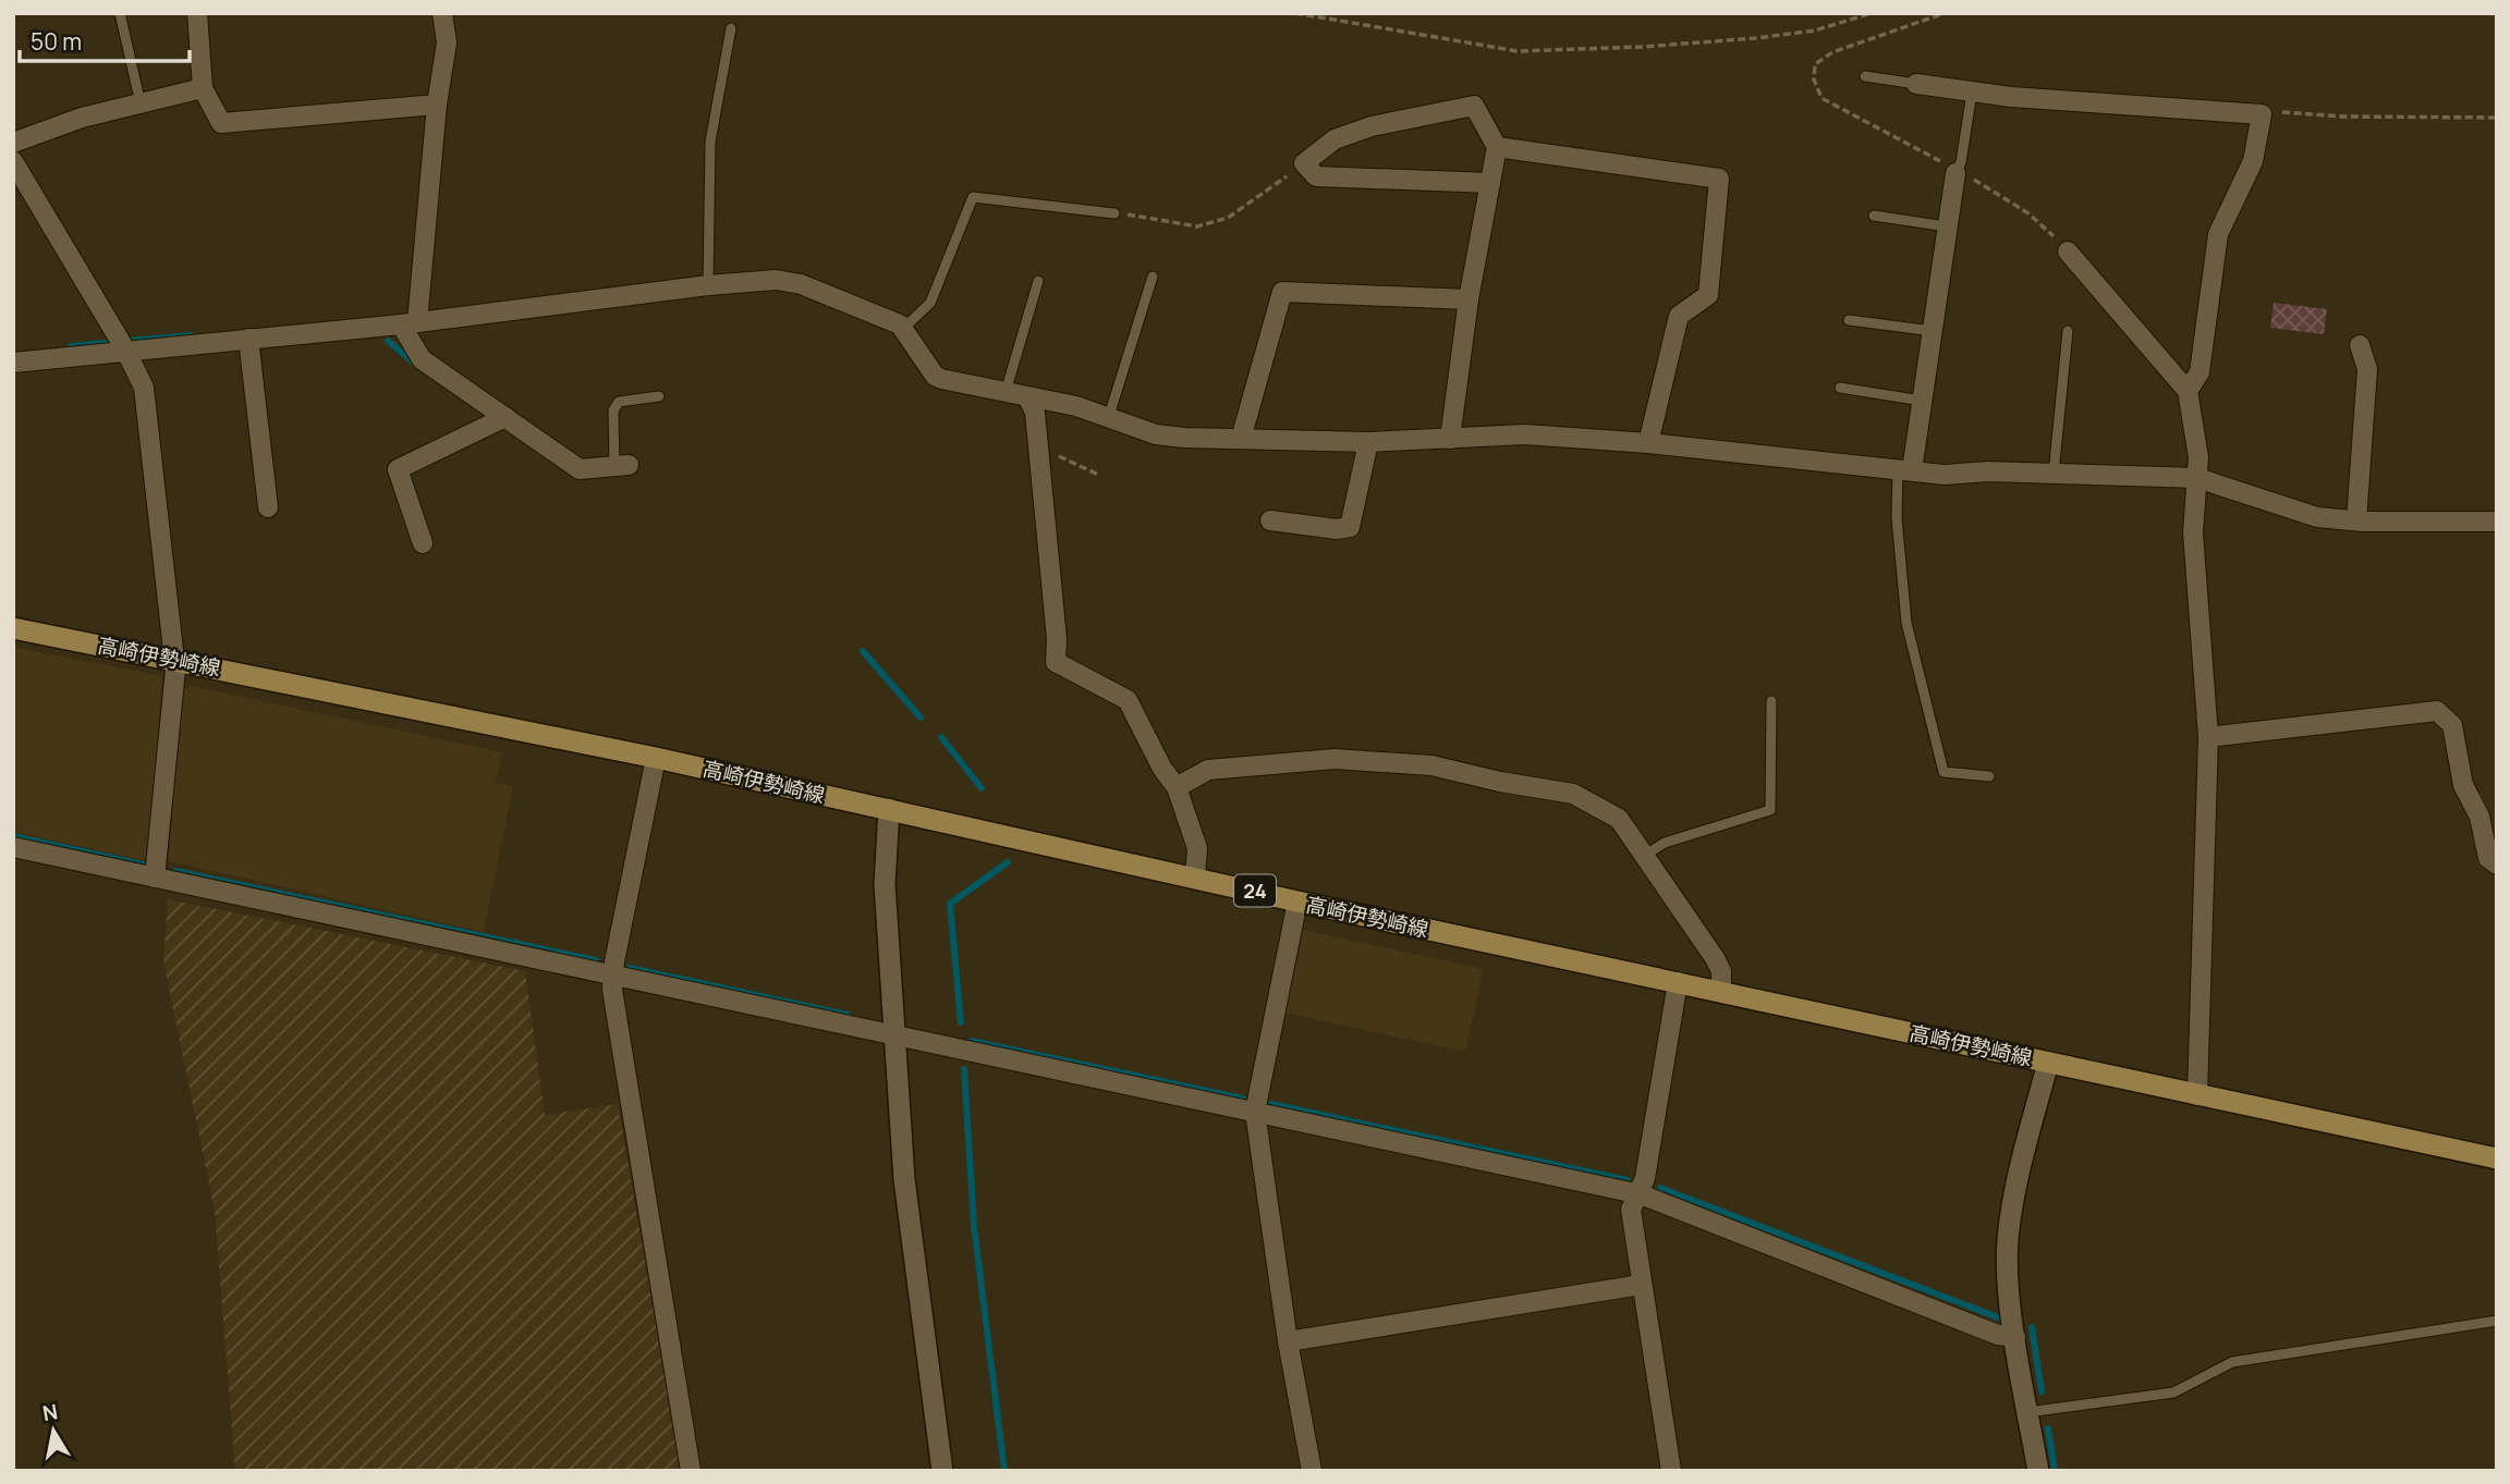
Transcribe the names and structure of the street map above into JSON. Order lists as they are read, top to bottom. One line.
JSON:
{"streets":{"main road":["高崎伊勢崎線","24"]},"scale_bar":"50 m","north":"top"}
